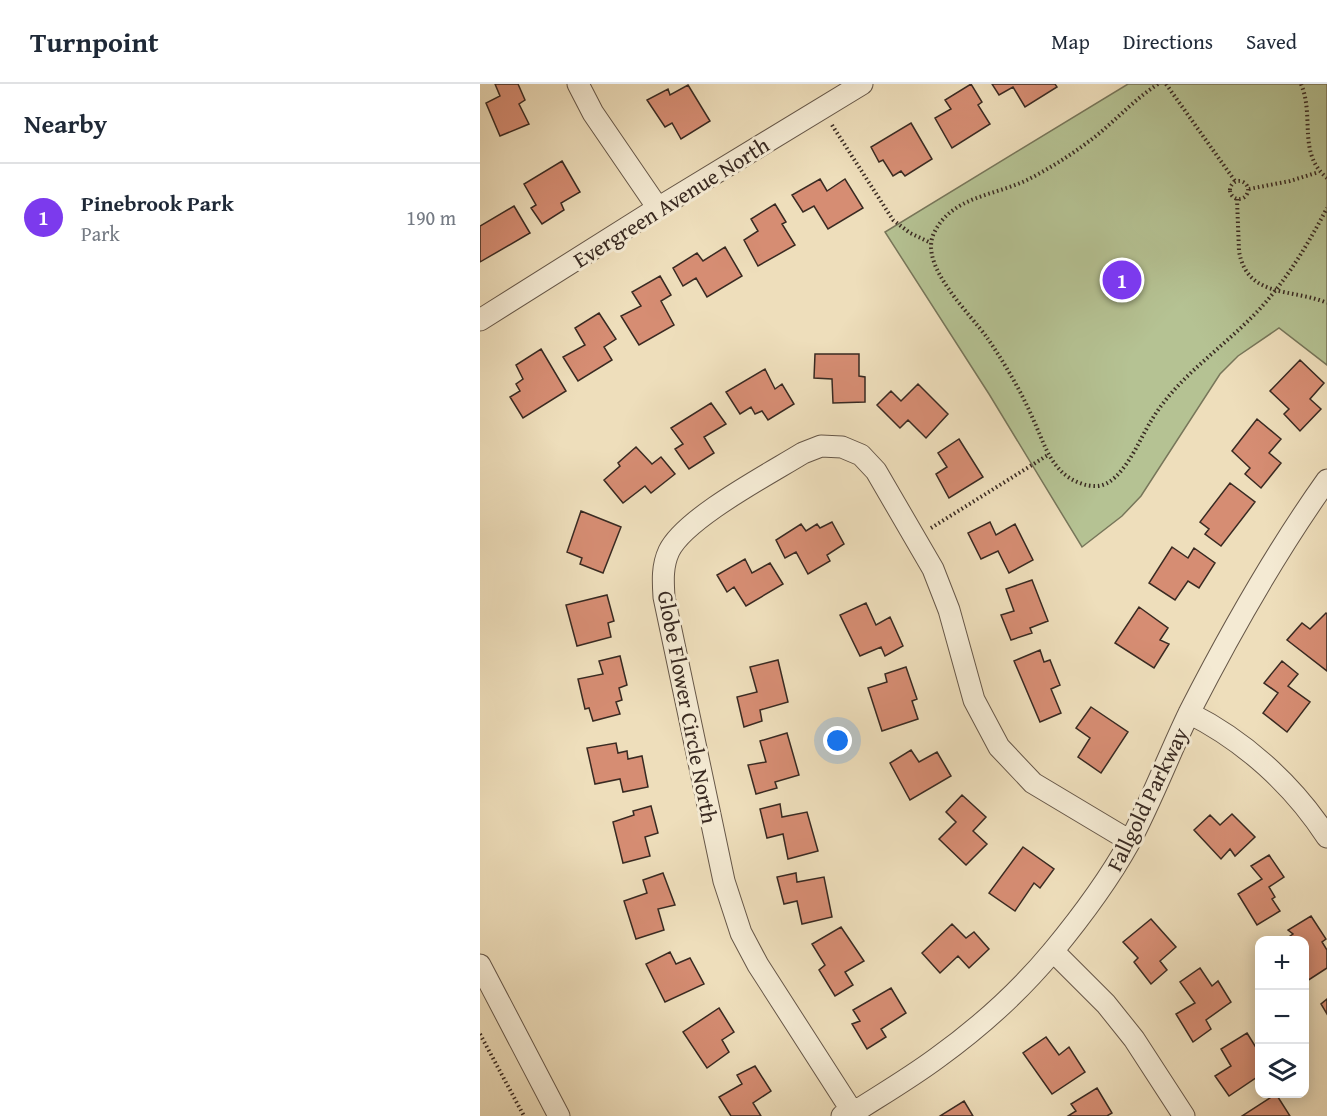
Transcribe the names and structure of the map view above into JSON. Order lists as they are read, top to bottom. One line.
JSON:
{"streets":{"street":["Evergreen Avenue North","Globe Flower Circle North","Fallgold Parkway"]},"crossings":[["Globe Flower Circle North","Fallgold Parkway"]],"page":{"header":"Turnpoint","nav":["Map","Directions","Saved"],"heading":"Nearby","list":[{"mark":"1","name":"Pinebrook Park","note":"Park","value":"190 m"}],"pins":"1","map_buttons":["+","−"]}}
